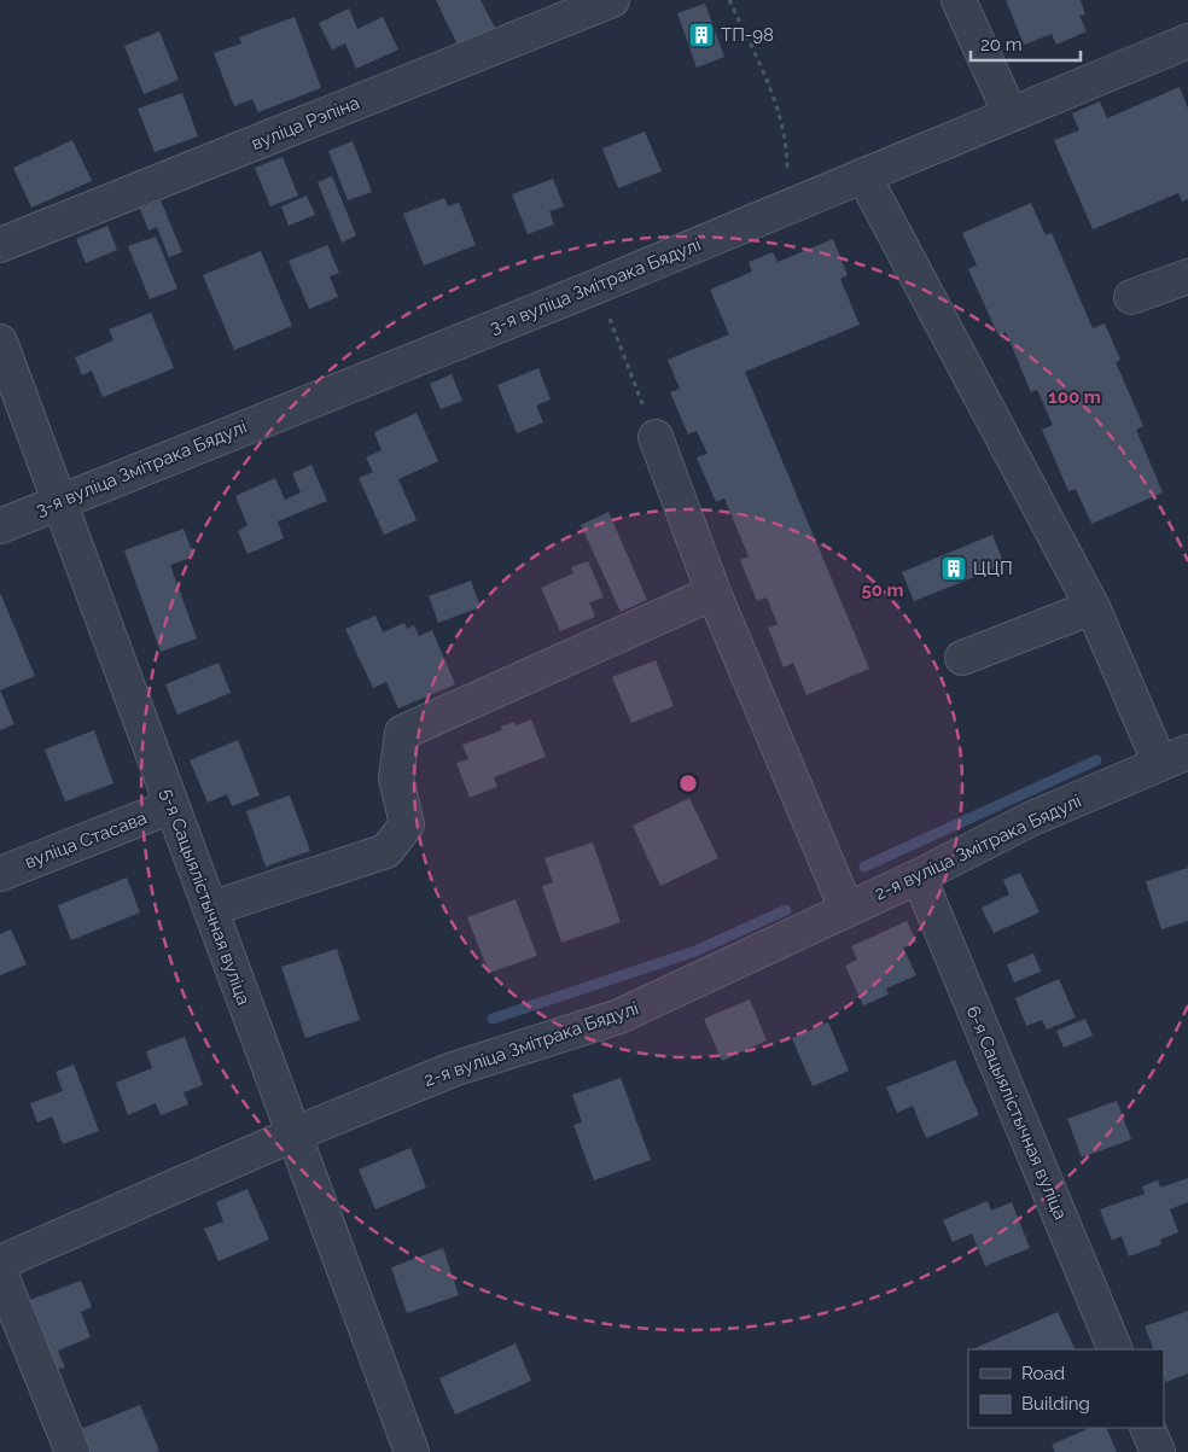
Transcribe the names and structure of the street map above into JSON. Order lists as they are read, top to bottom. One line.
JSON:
{"streets":{"street":["вуліца Рэпіна","3-я вуліца Змітрака Бядулі","вуліца Стасава","2-я вуліца Змітрака Бядулі","5-я Сацыялістычная вуліца","6-я Сацыялістычная вуліца"]},"crossings":[["3-я вуліца Змітрака Бядулі","5-я Сацыялістычная вуліца"],["вуліца Стасава","5-я Сацыялістычная вуліца"],["2-я вуліца Змітрака Бядулі","5-я Сацыялістычная вуліца"],["2-я вуліца Змітрака Бядулі","6-я Сацыялістычная вуліца"]],"places":{"building":["ТП-98","ЦЦП"]},"legend":["Road","Building"],"scale_bar":"20 m","rings":["100 m","50 m"]}
